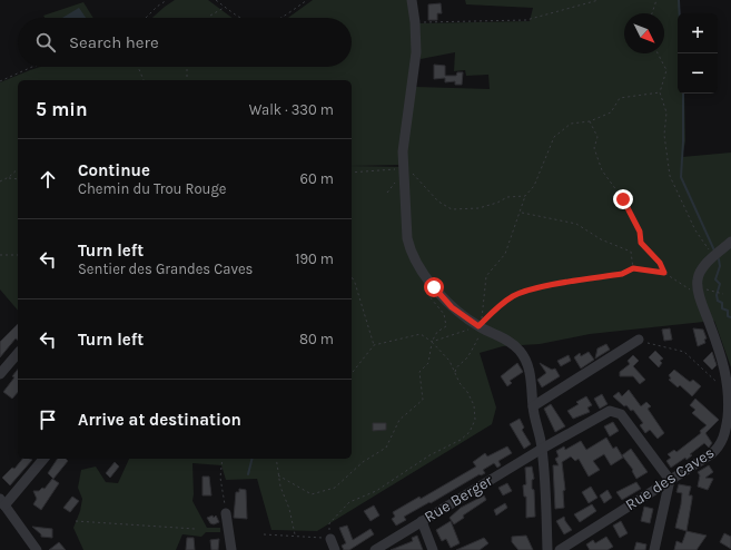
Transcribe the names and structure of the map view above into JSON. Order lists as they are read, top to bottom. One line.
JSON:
{"streets":{"street":["Rue des Caves","Rue Berger"]},"crossings":[["Rue des Caves","Rue Berger"]],"north":"bottom right","page":{"map_buttons":["+","−"],"search":"Search here","heading":["5 min","Walk · 330 m"],"list":[["Continue","Chemin du Trou Rouge","60 m"],["Turn left","Sentier des Grandes Caves","190 m"],["Turn left","80 m"],"Arrive at destination"]}}
